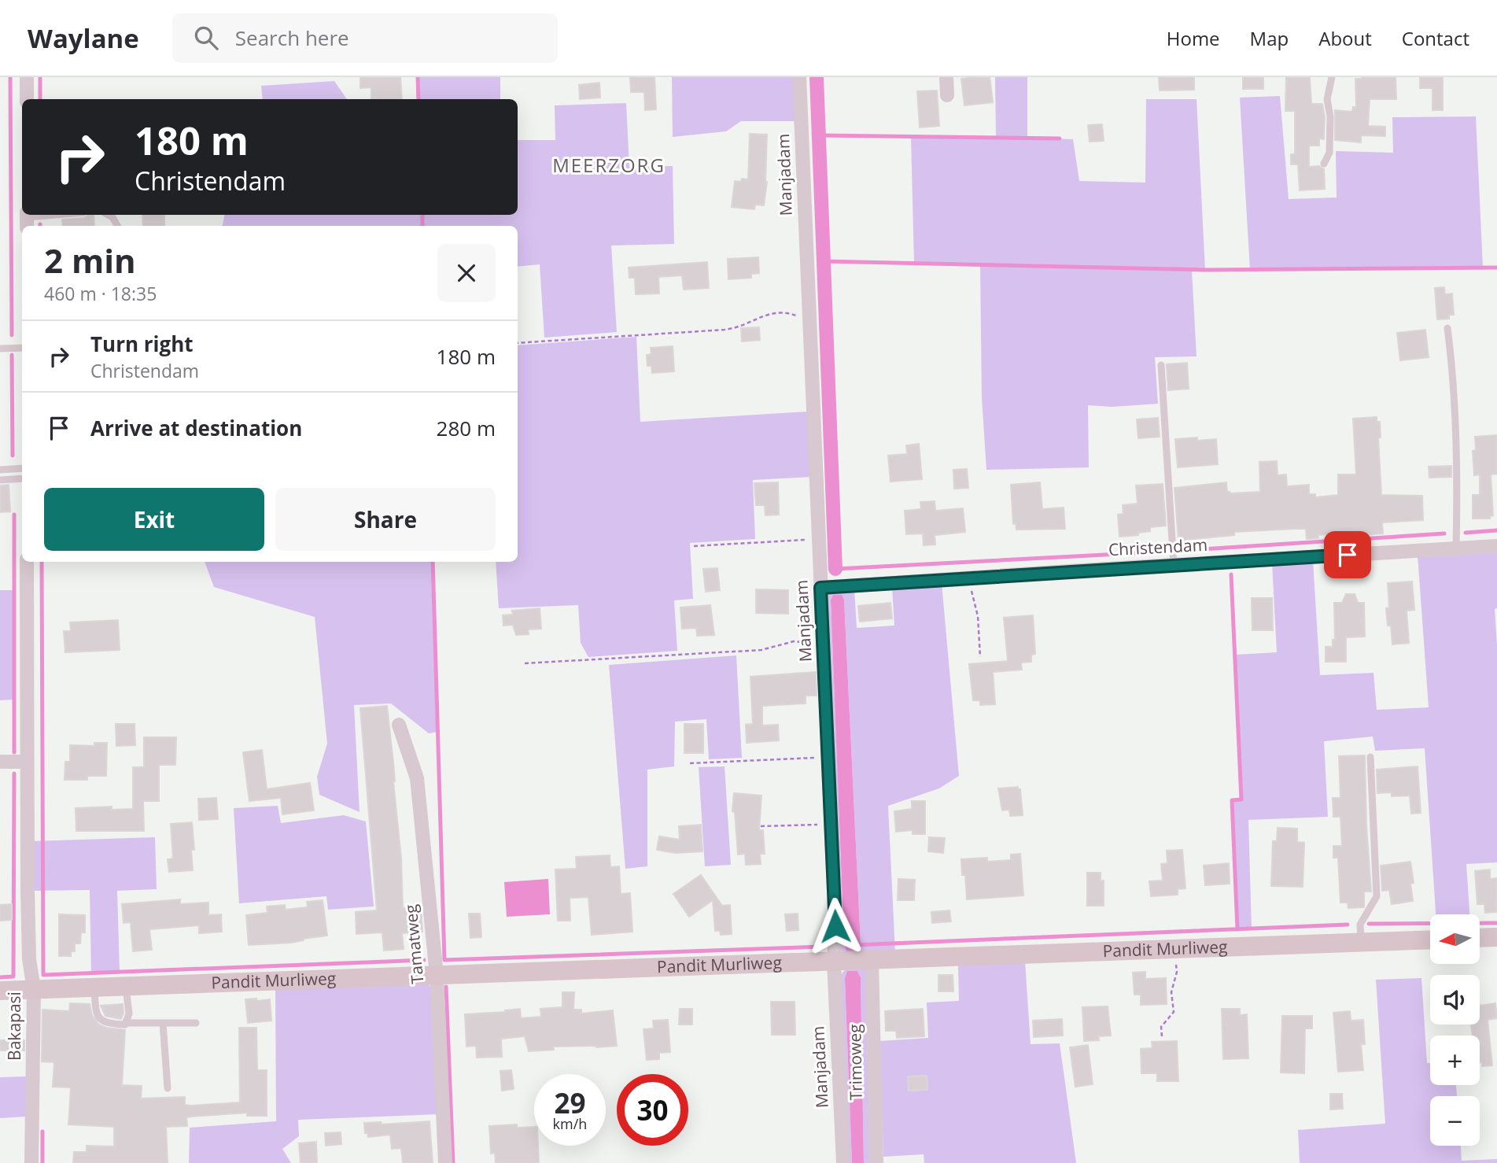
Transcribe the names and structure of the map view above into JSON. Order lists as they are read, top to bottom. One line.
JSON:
{"streets":{"street":["Manjadam","Christendam","Tamatweg","Pandit Murliweg","Bakapasi","Trimoweg"]},"crossings":[["Manjadam","Christendam"],["Manjadam","Pandit Murliweg"],["Tamatweg","Pandit Murliweg"],["Pandit Murliweg","Bakapasi"],["Pandit Murliweg","Trimoweg"]],"districts":["MEERZORG"],"north":"left","page":{"header":"Waylane","search":"Search here","nav":["Home","Map","About","Contact"],"turn":["180 m","Christendam"],"heading":["2 min","460 m · 18:35"],"list":[{"name":"Turn right","note":"Christendam","value":"180 m"},{"name":"Arrive at destination","value":"280 m"}],"buttons":["Exit","Share"],"map_buttons":["+","−"],"speed":"29 km/h","limit":"30"}}
